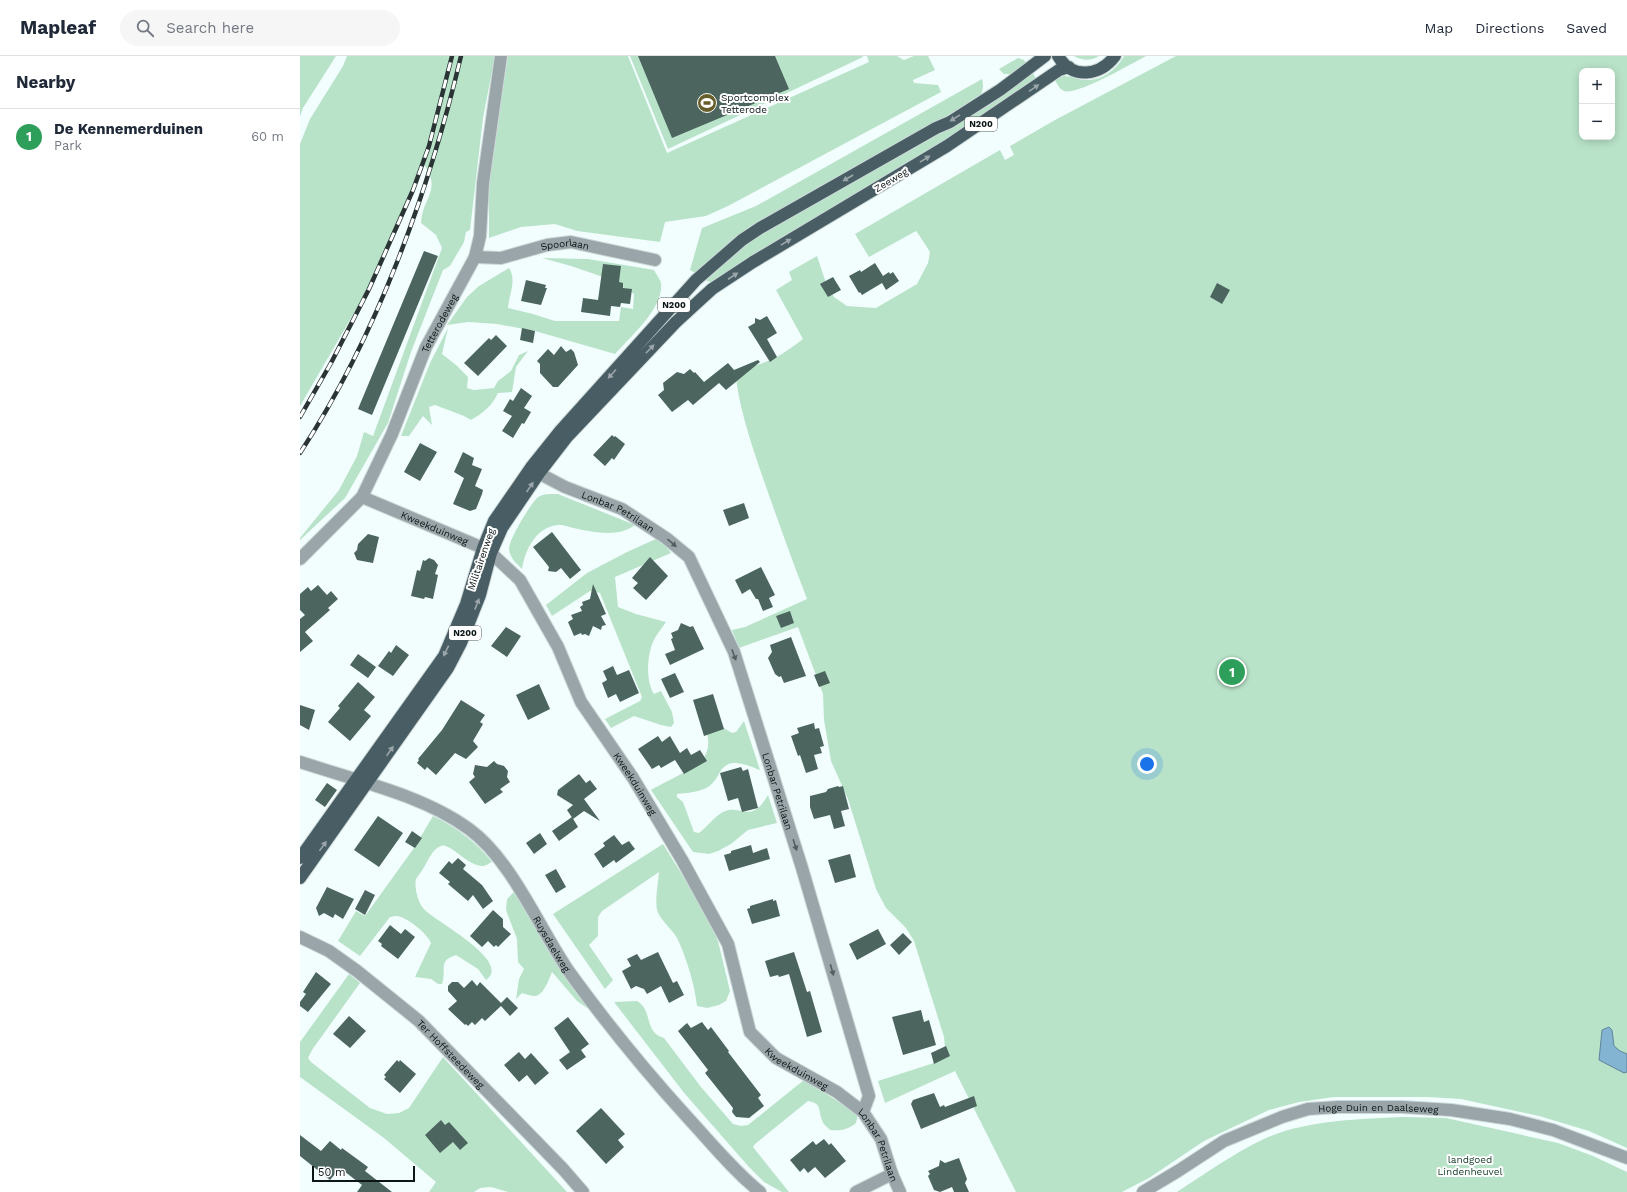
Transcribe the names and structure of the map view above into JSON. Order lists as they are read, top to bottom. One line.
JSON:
{"streets":{"main road":["N200","Zeeweg","Militairenweg"],"street":["Spoorlaan","Tetterodeweg","Lonbar Petrilaan","Kweekduinweg","Ruysdaelweg","Ter Hoffsteedeweg","Hoge Duin en Daalseweg"]},"crossings":[["Zeeweg","Militairenweg"],["Spoorlaan","Tetterodeweg"],["Tetterodeweg","Kweekduinweg"],["Lonbar Petrilaan","Kweekduinweg"],["Lonbar Petrilaan","Militairenweg"],["Kweekduinweg","Militairenweg"],["Militairenweg","Ruysdaelweg"]],"one_way":["Zeeweg","Lonbar Petrilaan"],"parks":["landgoed Lindenheuvel"],"places":{"sports":["Sportcomplex Tetterode"]},"scale_bar":"50 m","page":{"header":"Mapleaf","search":"Search here","nav":["Map","Directions","Saved"],"heading":"Nearby","map_buttons":["+","−"],"list":[{"mark":"1","name":"De Kennemerduinen","note":"Park","value":"60 m"}],"pins":"1","scale":"50 m"}}
